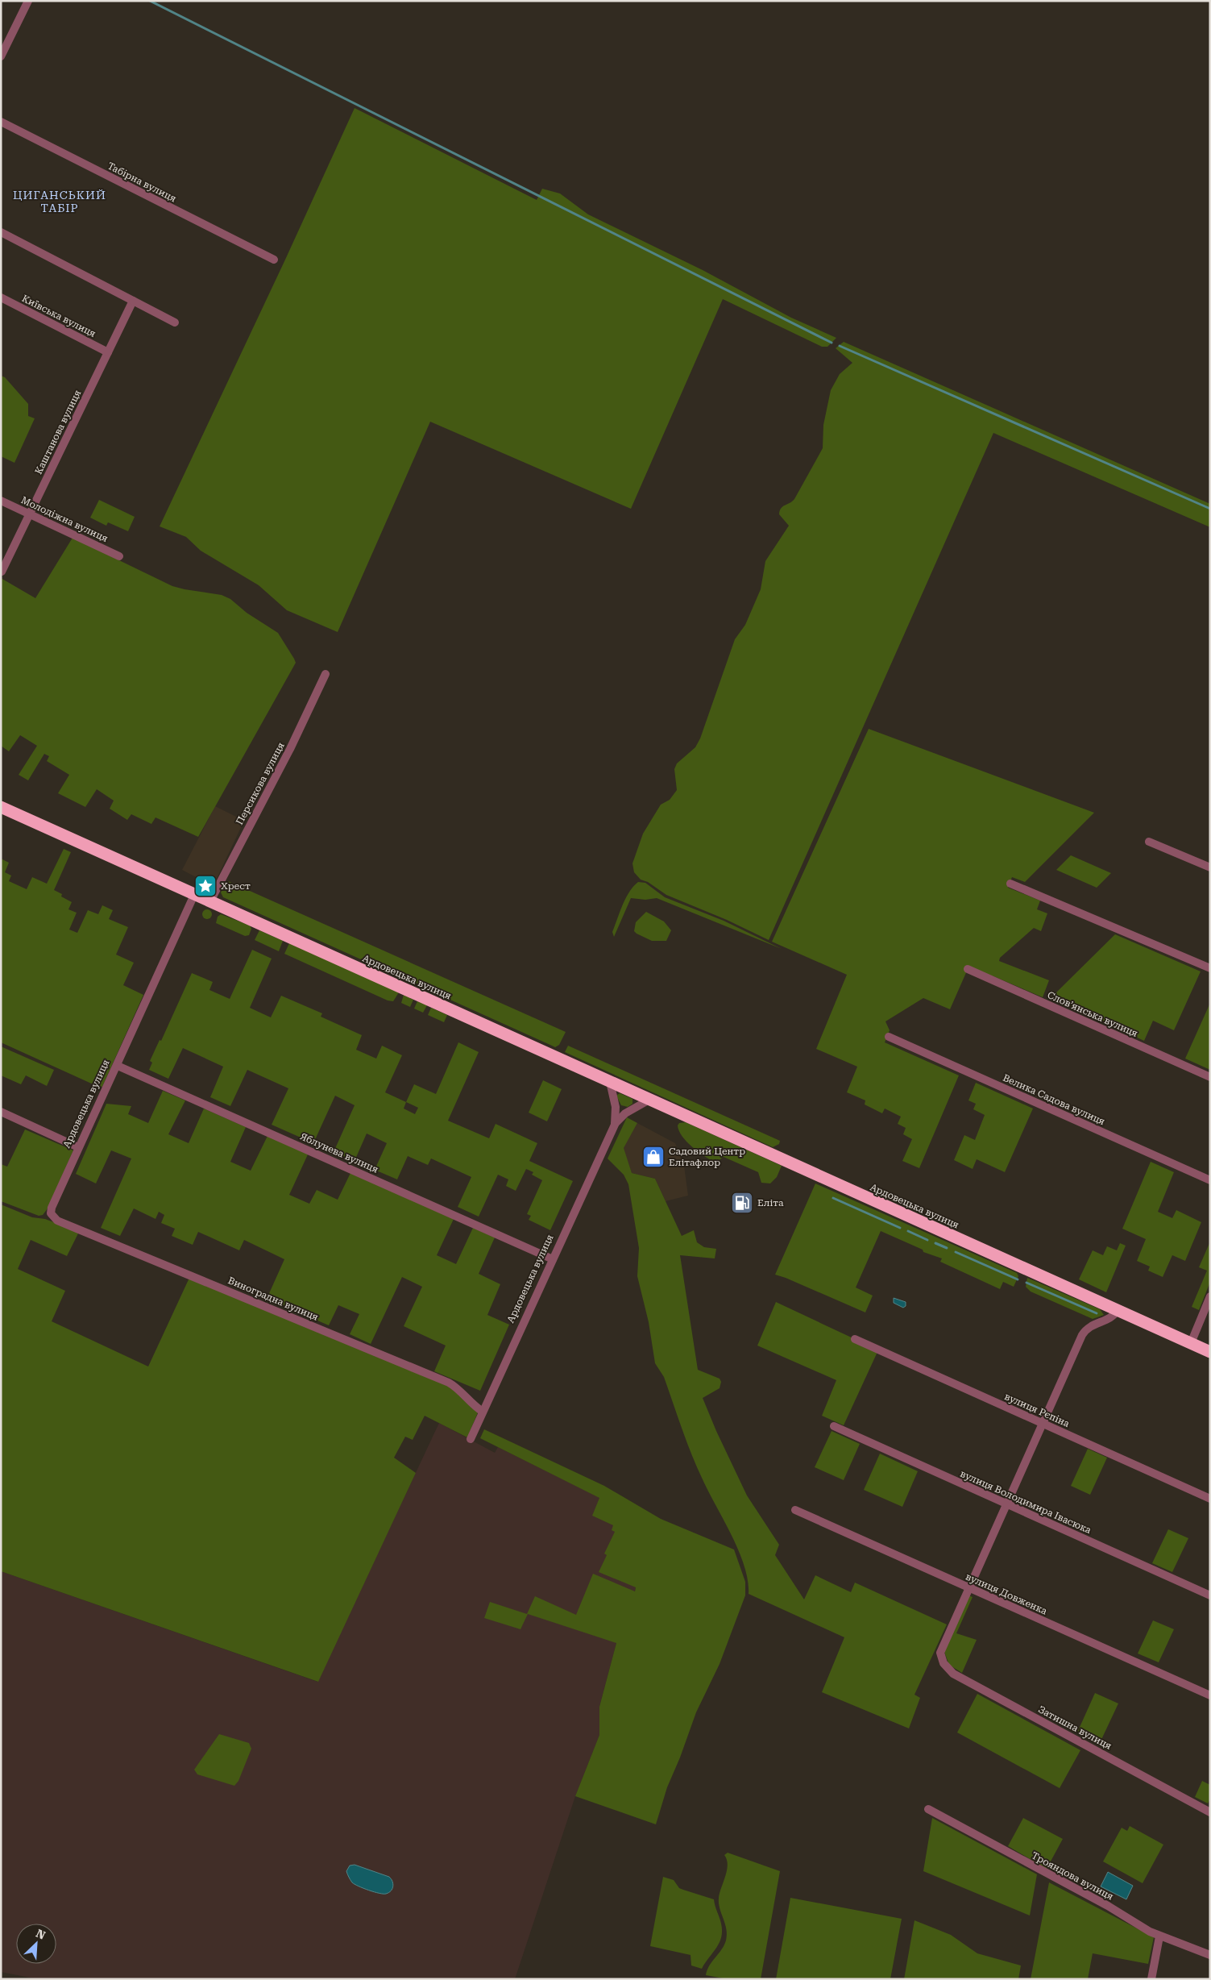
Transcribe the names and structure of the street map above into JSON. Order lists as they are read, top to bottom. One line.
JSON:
{"streets":{"highway":["Ардовецька вулиця"],"street":["Табірна вулиця","Київська вулиця","Каштанова вулиця","Молодіжна вулиця","Персикова вулиця","Словʼянська вулиця","Велика Садова вулиця","Яблунева вулиця","Виноградна вулиця","вулиця Рєпіна","вулиця Володимира Івасюка","вулиця Довженка","Затишна вулиця","Трояндова вулиця"]},"crossings":[["Київська вулиця","Каштанова вулиця"],["Каштанова вулиця","Молодіжна вулиця"],["Персикова вулиця","Ардовецька вулиця"],["Ардовецька вулиця","Яблунева вулиця"],["Ардовецька вулиця","Виноградна вулиця"],["вулиця Довженка","Затишна вулиця"]],"districts":["ЦИГАНСЬКИЙ ТАБІР"],"places":{"place":["Хрест"],"shop":["Садовий Центр Елітафлор"],"fuel station":["Еліта"]},"north":"top right"}
